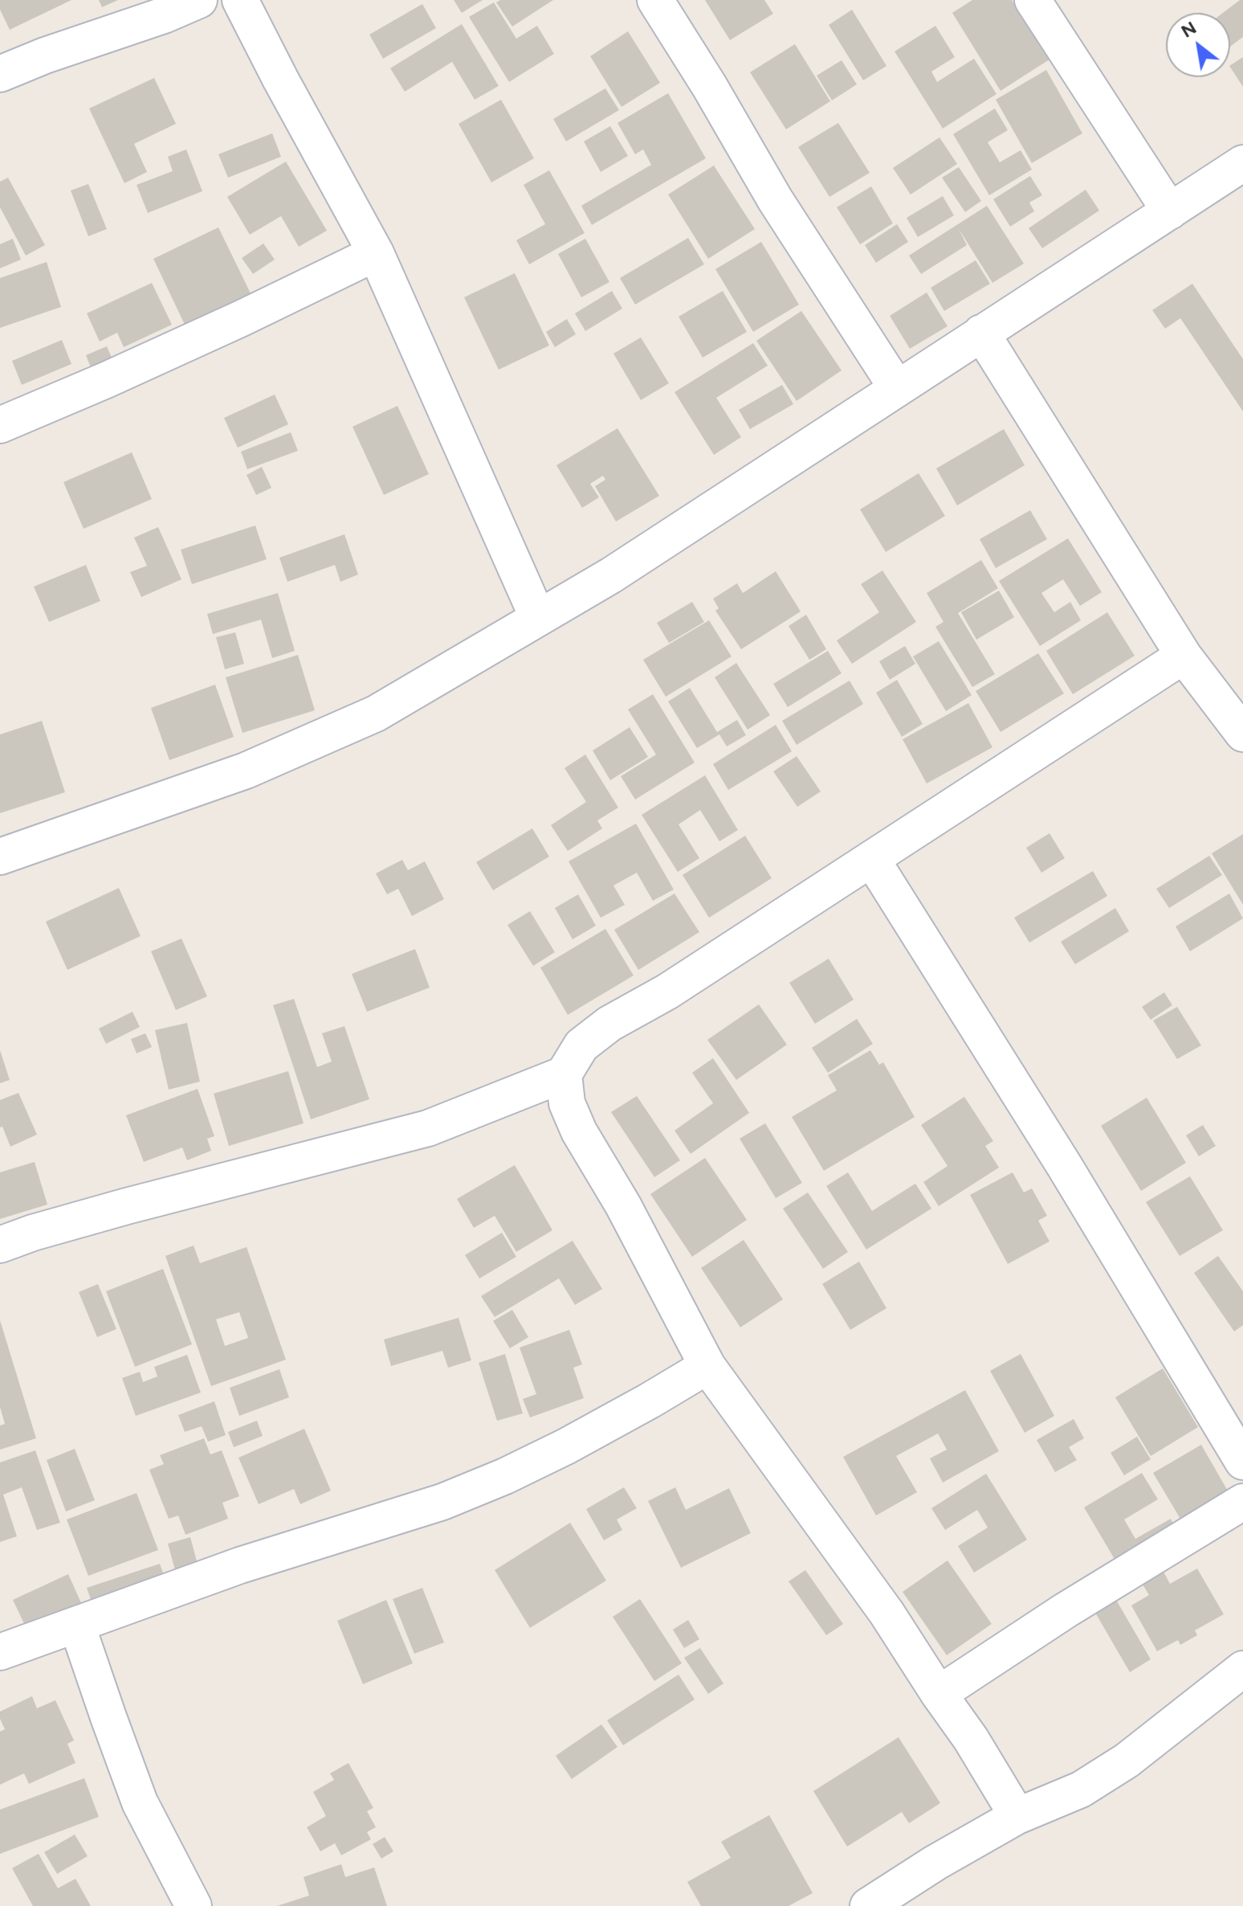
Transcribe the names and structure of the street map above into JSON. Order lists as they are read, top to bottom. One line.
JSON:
{"north":"top left"}
